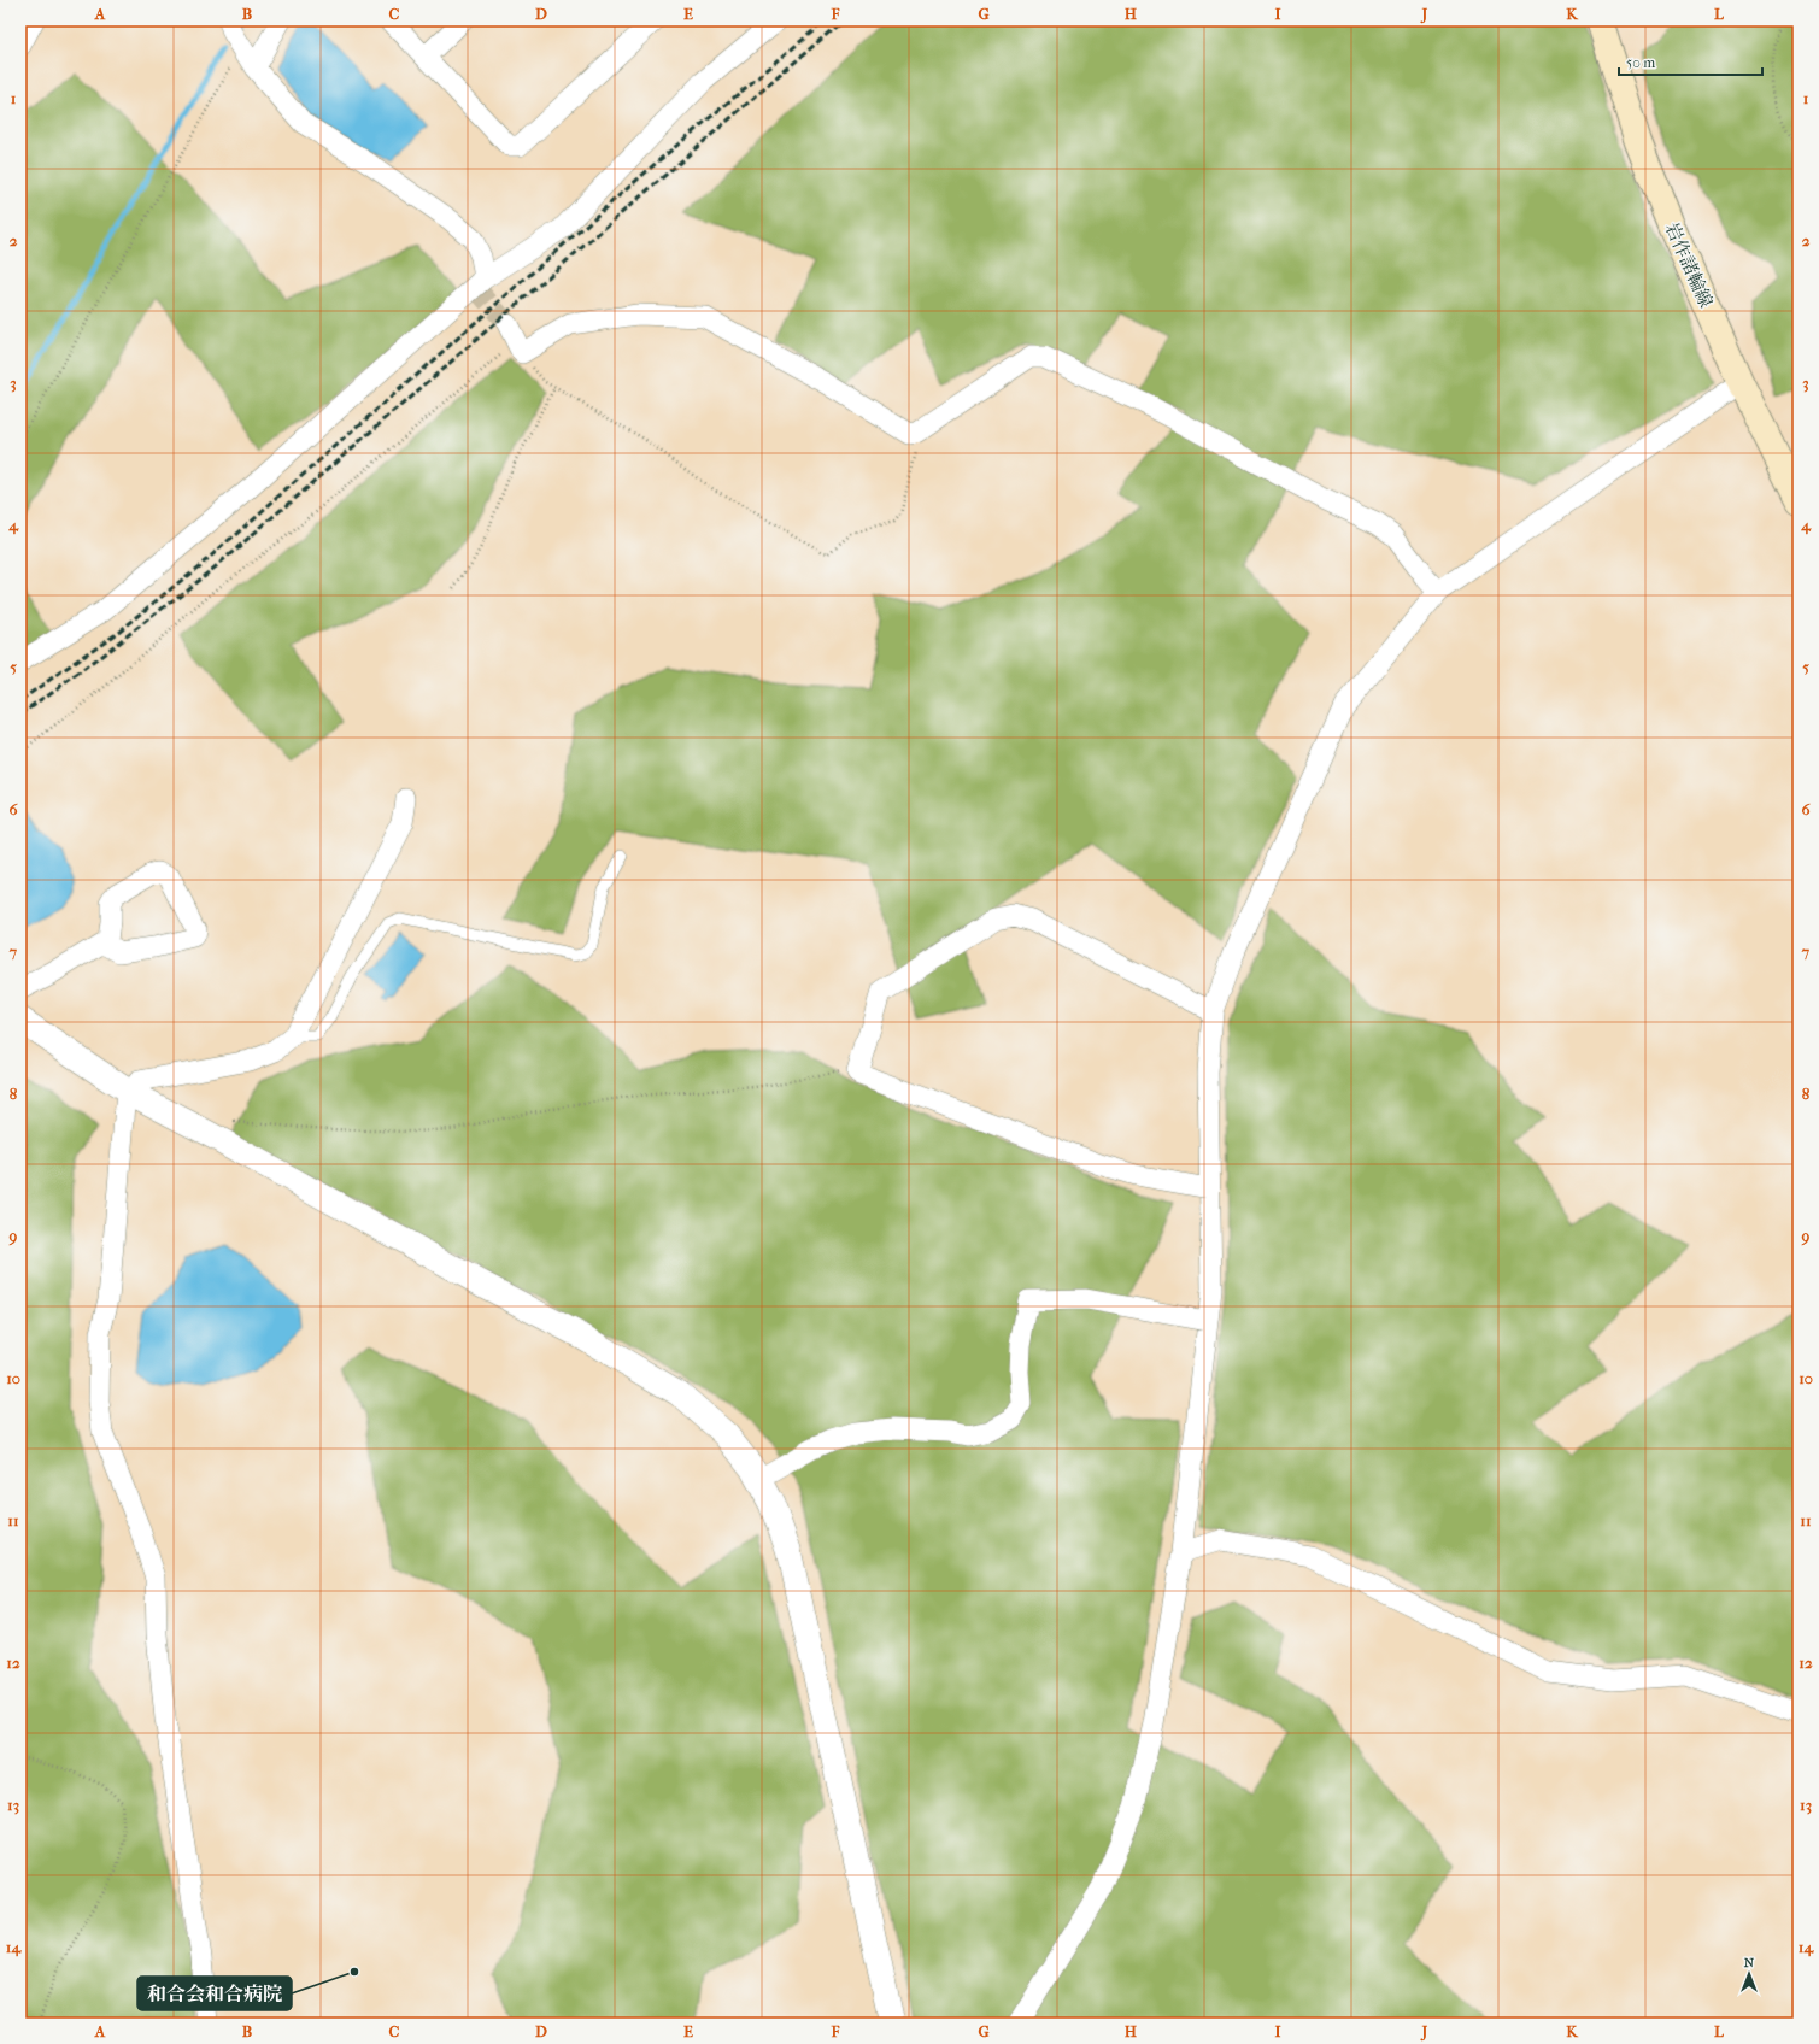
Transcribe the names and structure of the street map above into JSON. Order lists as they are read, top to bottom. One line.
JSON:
{"streets":{"main road":["岩作諸輪線"]},"places":["和合会和合病院"],"scale_bar":"50 m","north":"top","grid":{"columns":["A","B","C","D","E","F","G","H","I","J","K","L"],"rows":["1","2","3","4","5","6","7","8","9","10","11","12","13","14"]}}
